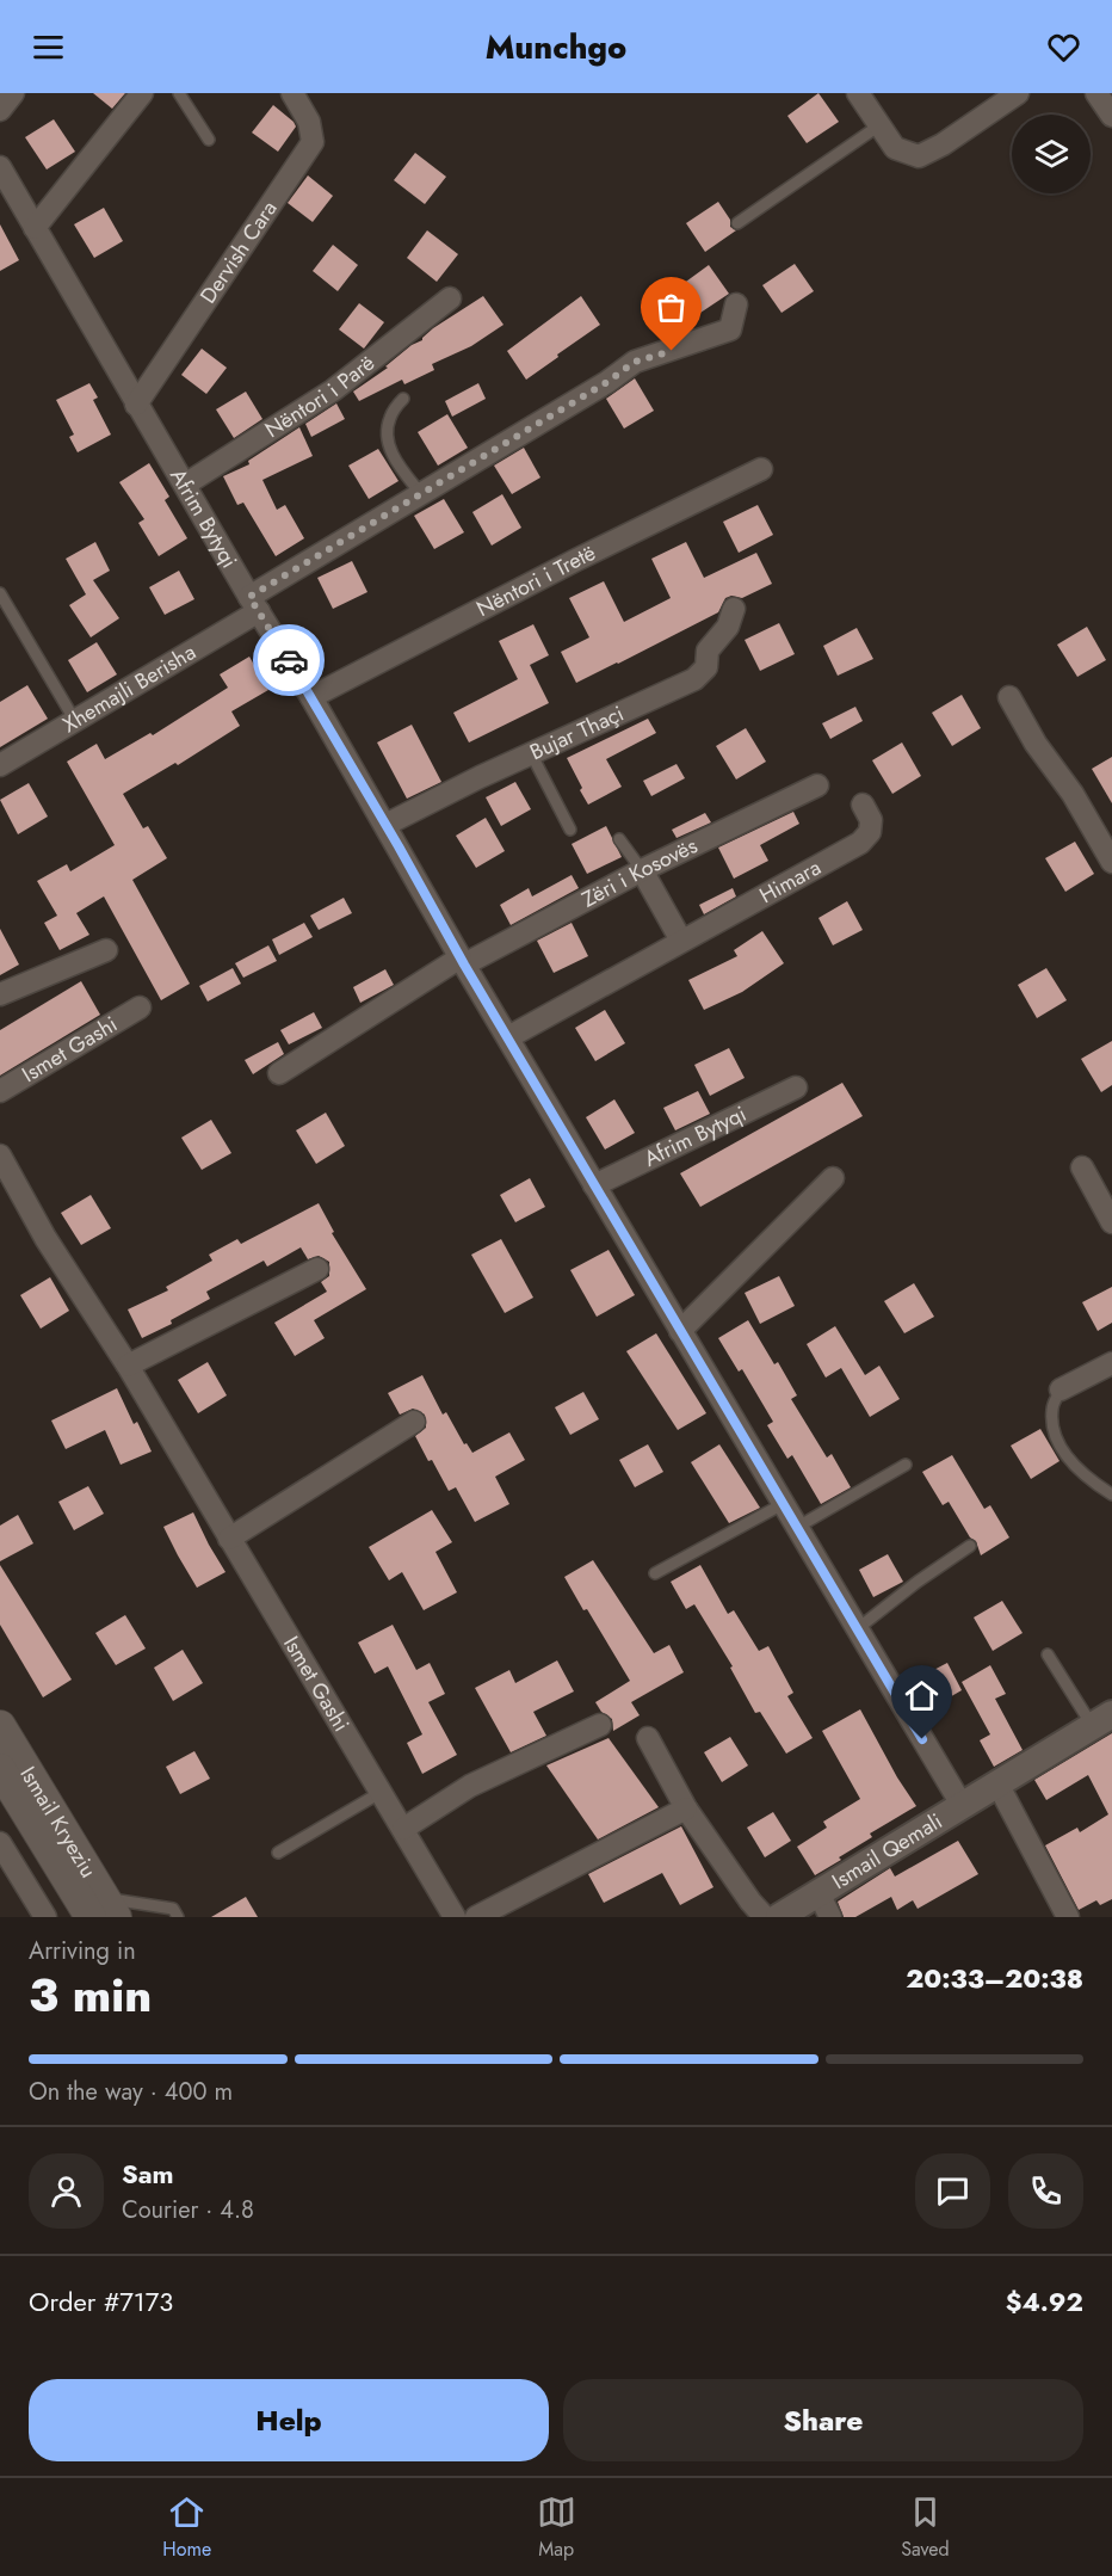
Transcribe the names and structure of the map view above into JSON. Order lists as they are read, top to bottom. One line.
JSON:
{"streets":{"main road":["Ismail Kryeziu"],"street":["Dervish Cara","Nëntori i Parë","Afrim Bytyqi","Nëntori i Tretë","Xhemajli Berisha","Bujar Thaçi","Zëri i Kosovës","Himara","Ismet Gashi","Ismail Qemali"]},"crossings":[["Dervish Cara","Afrim Bytyqi"],["Nëntori i Parë","Afrim Bytyqi"],["Afrim Bytyqi","Nëntori i Tretë"],["Afrim Bytyqi","Xhemajli Berisha"],["Afrim Bytyqi","Bujar Thaçi"],["Afrim Bytyqi","Zëri i Kosovës"],["Afrim Bytyqi","Himara"],["Afrim Bytyqi","Ismail Qemali"]],"page":{"header":"Munchgo","heading":["3 min","Arriving in","20:33–20:38"],"panel":["Sam","Courier · 4.8","Order #7173","$4.92"],"bar":"On the way · 400 m","buttons":["Help","Share"],"tabs":["Home","Map","Saved"]}}
